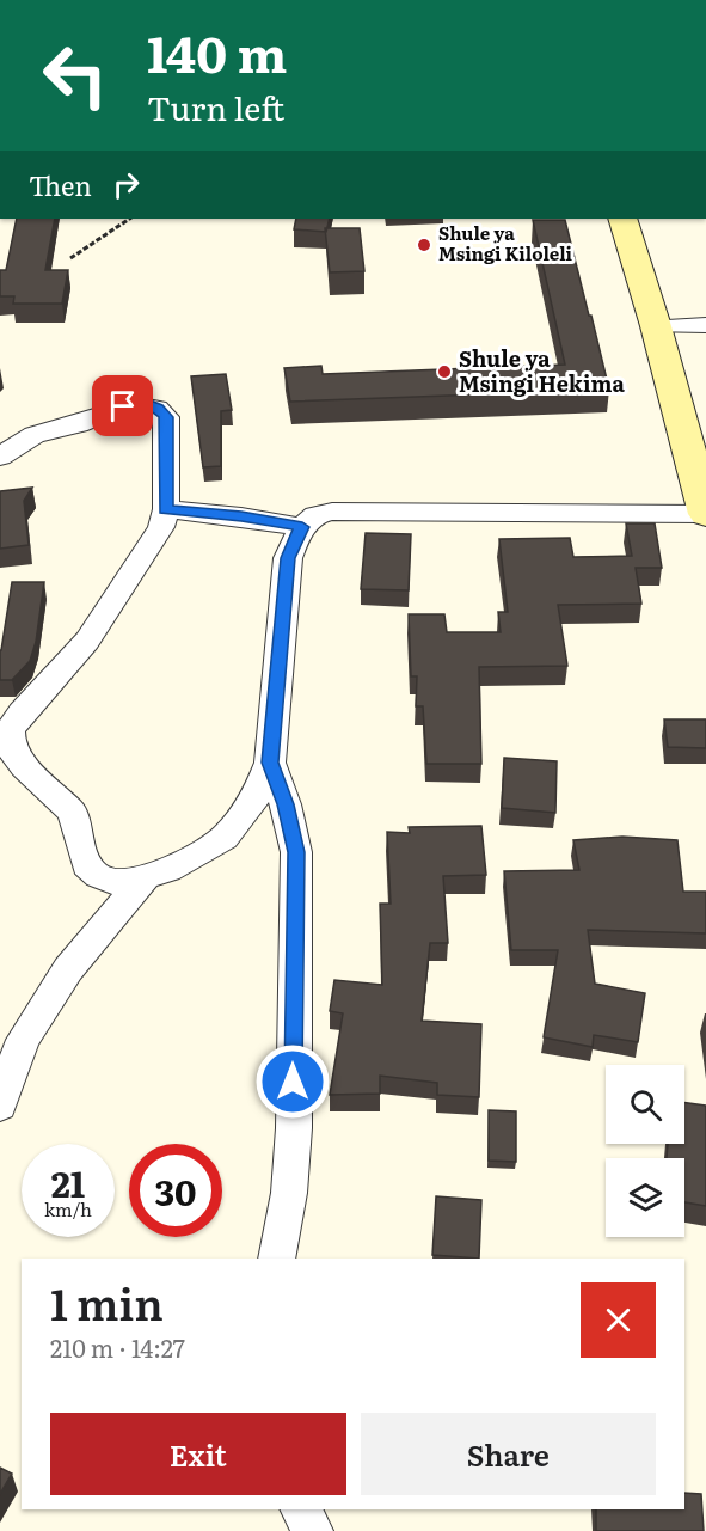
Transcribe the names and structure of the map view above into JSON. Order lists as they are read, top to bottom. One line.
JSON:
{"places":["Shule ya Msingi Kiloleli","Shule ya Msingi Hekima"],"page":{"turn":["140 m","Turn left"],"then":"Then","speed":"21 km/h","limit":"30","heading":["1 min","210 m · 14:27"],"buttons":["Exit","Share"]}}
